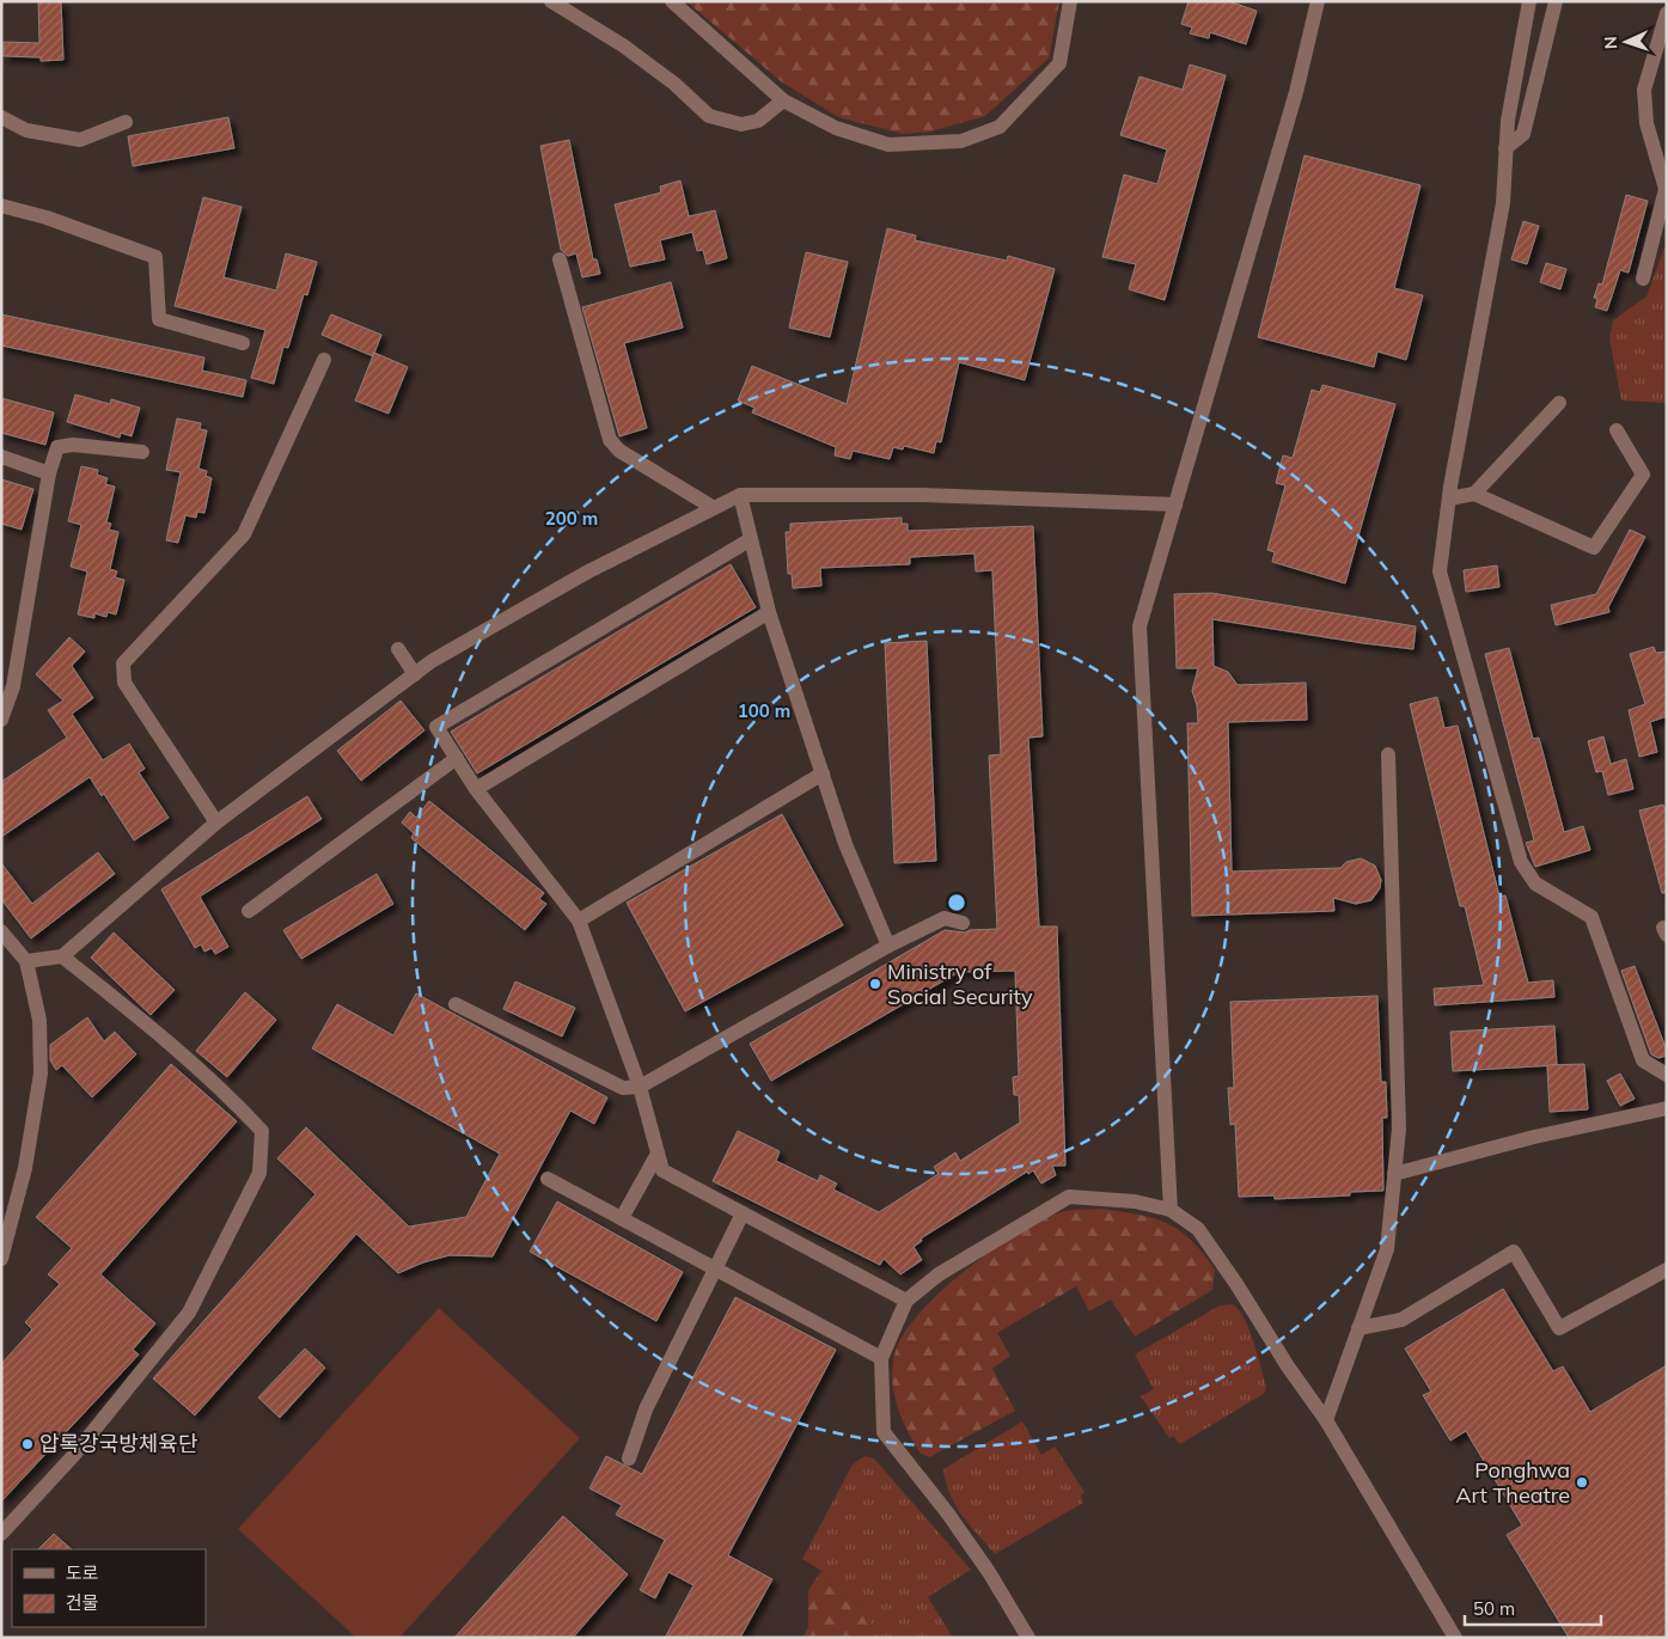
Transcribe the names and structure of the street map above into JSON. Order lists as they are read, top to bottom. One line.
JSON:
{"places":["Ministry of Social Security","압록강국방체육단","Ponghwa Art Theatre"],"legend":["도로","건물"],"scale_bar":"50 m","north":"left","rings":["200 m","100 m"]}
